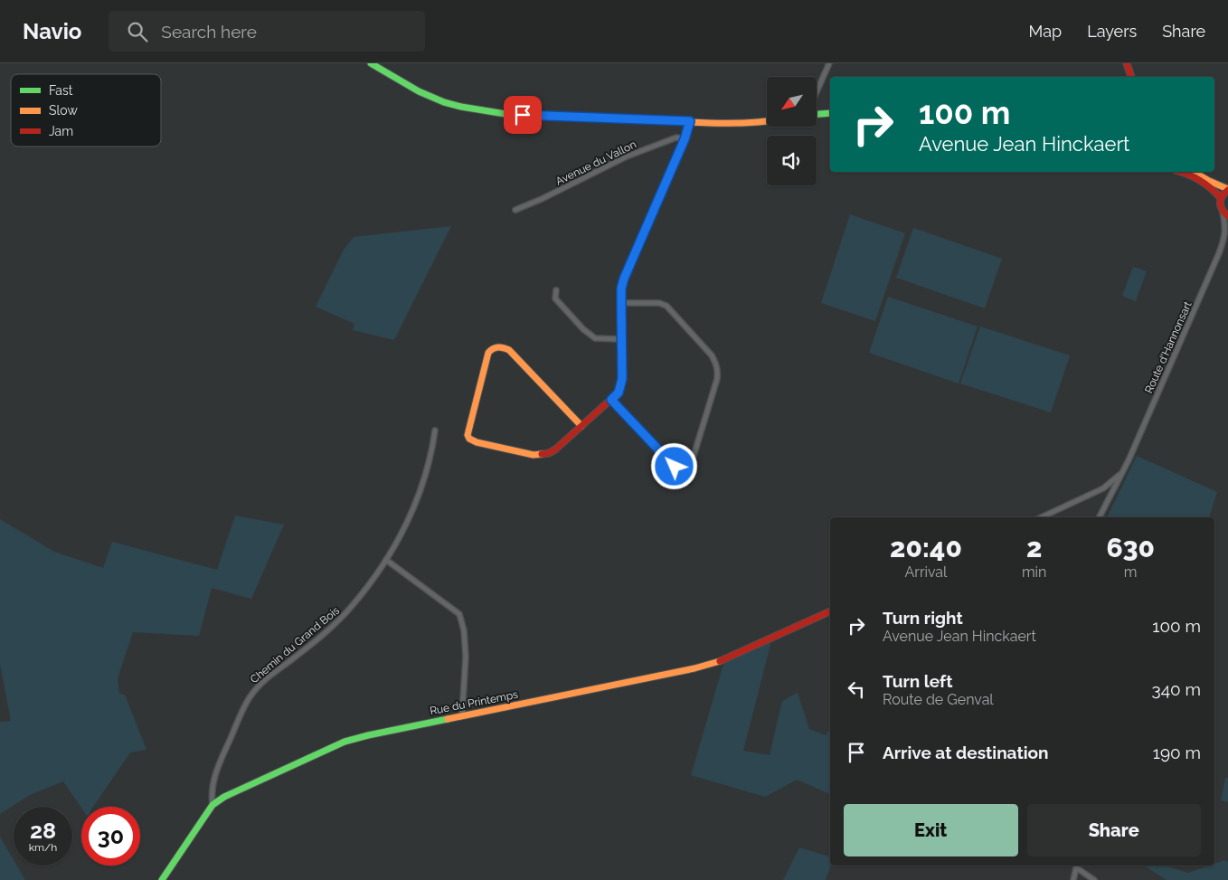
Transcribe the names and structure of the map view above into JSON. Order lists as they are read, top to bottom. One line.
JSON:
{"streets":{"street":["Avenue du Vallon","Route d'Hannonsart","Chemin du Grand Bois","Rue du Printemps"]},"crossings":[["Chemin du Grand Bois","Rue du Printemps"]],"legend":["Fast","Slow","Jam"],"north":"bottom left","page":{"header":"Navio","search":"Search here","nav":["Map","Layers","Share"],"turn":["100 m","Avenue Jean Hinckaert"],"eta":["20:40","Arrival","2","min","630","m"],"list":[{"name":"Turn right","note":"Avenue Jean Hinckaert","value":"100 m"},{"name":"Turn left","note":"Route de Genval","value":"340 m"},{"name":"Arrive at destination","value":"190 m"}],"buttons":["Exit","Share"],"speed":"28 km/h","limit":"30"}}
